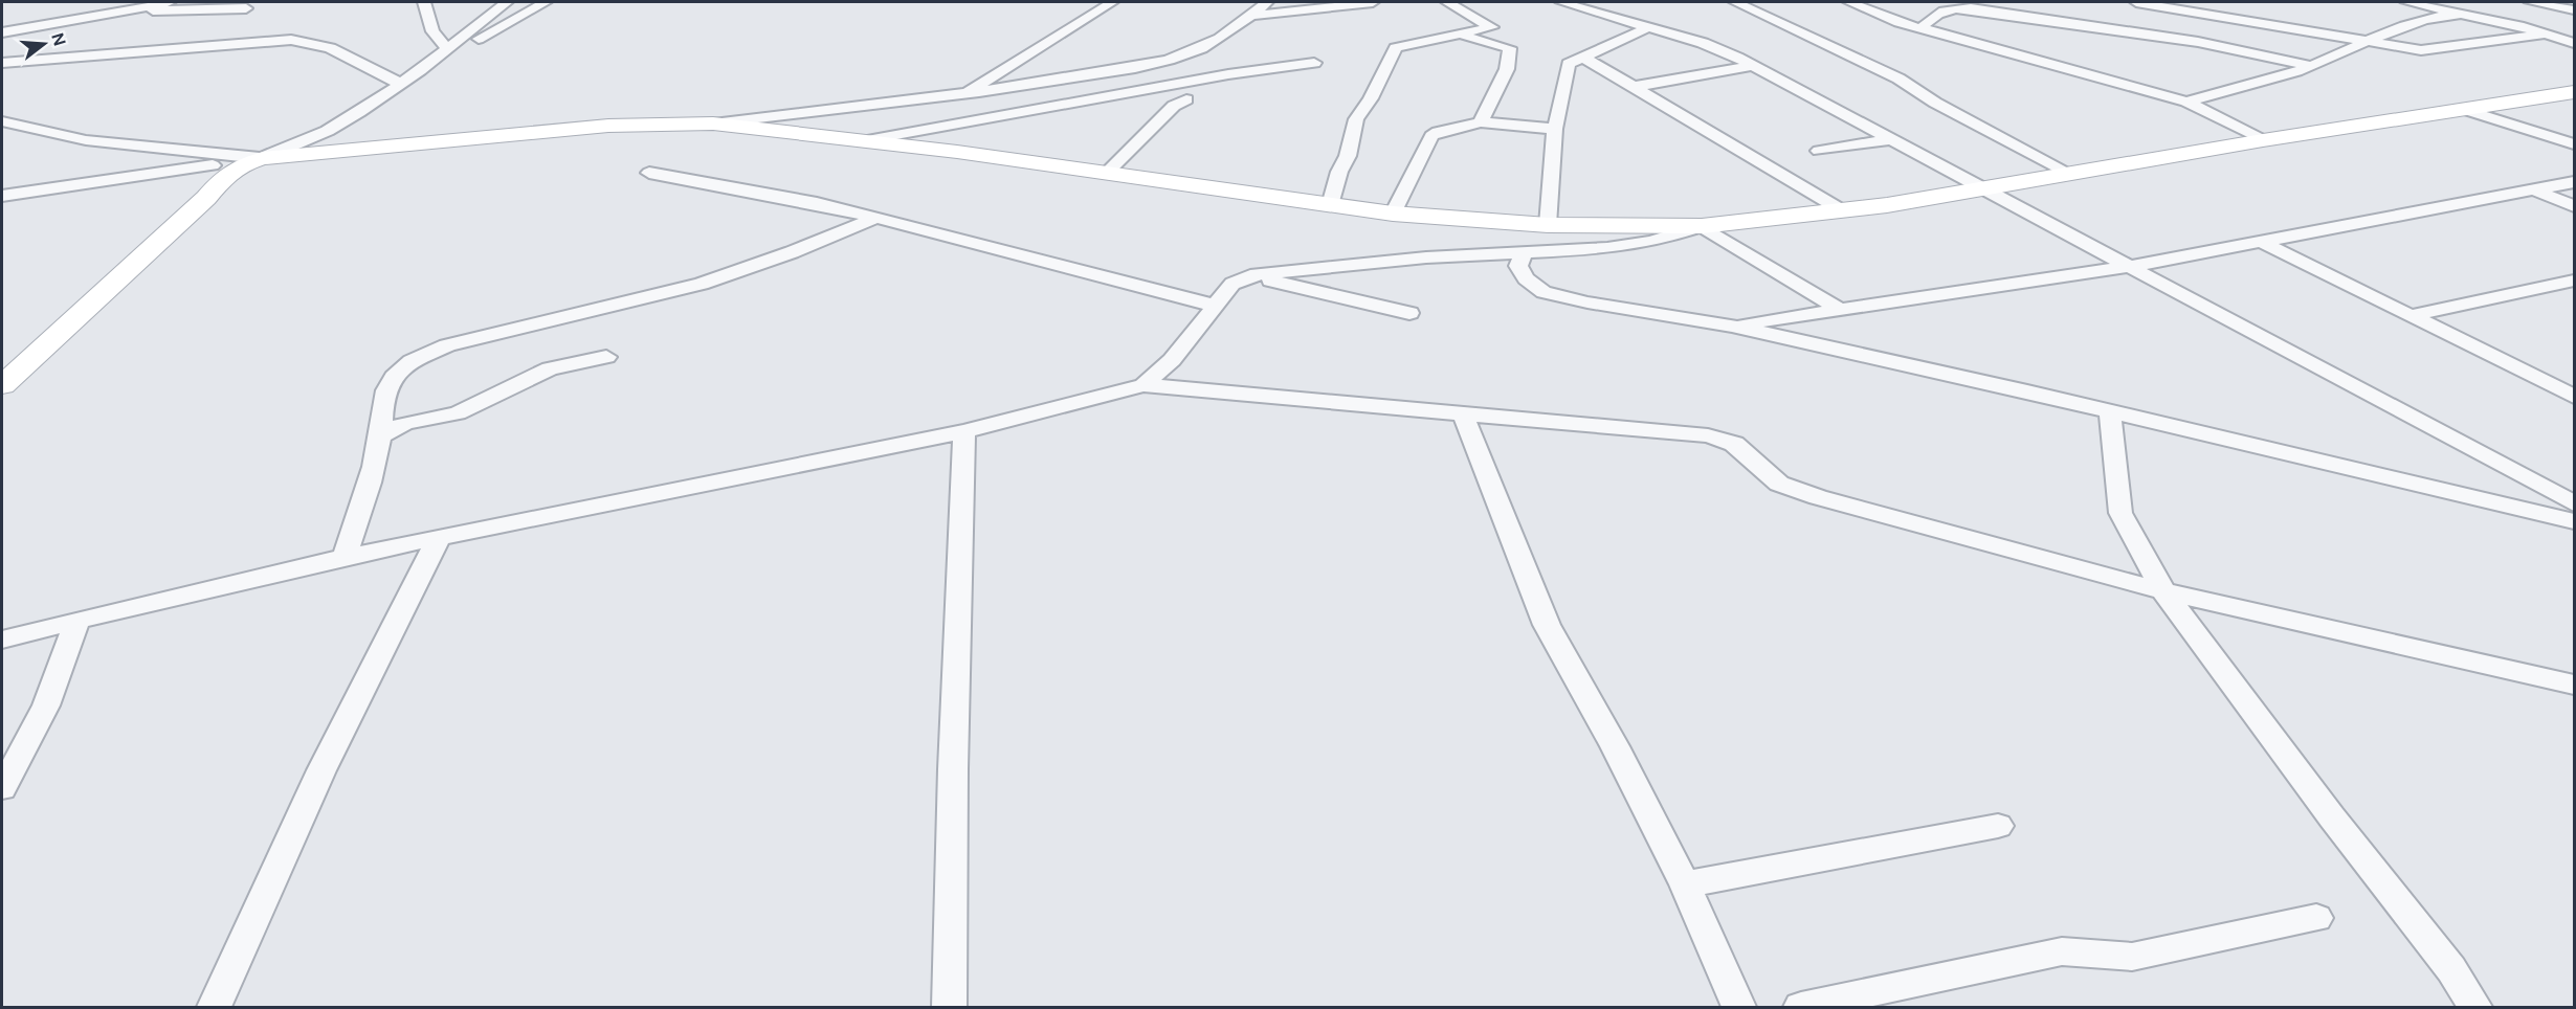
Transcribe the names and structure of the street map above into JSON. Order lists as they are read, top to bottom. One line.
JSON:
{"north":"right"}
